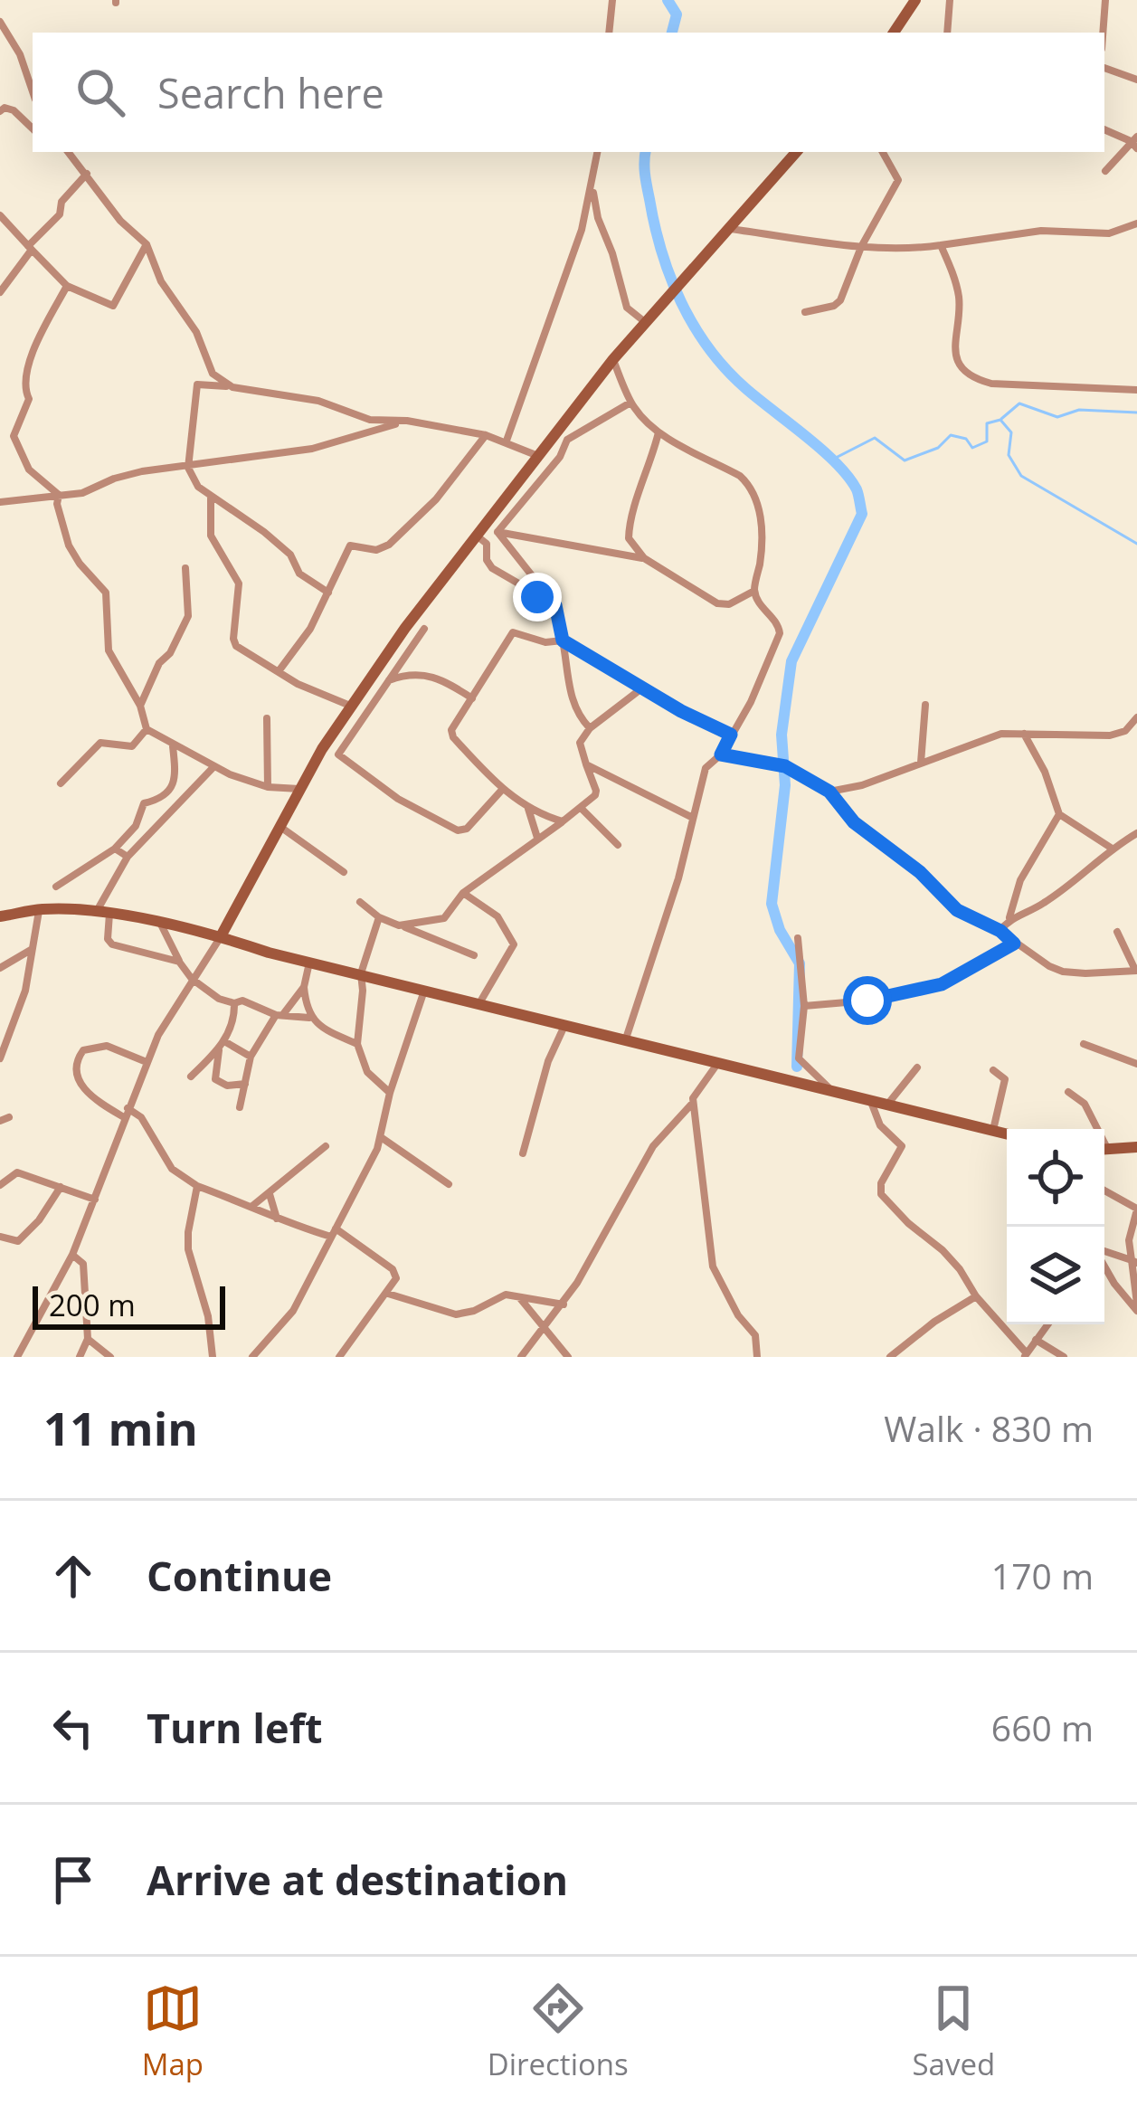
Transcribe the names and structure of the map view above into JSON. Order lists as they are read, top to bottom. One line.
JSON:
{"scale_bar":"200 m","page":{"search":"Search here","scale":"200 m","heading":["11 min","Walk · 830 m"],"list":[["Continue","170 m"],["Turn left","660 m"],"Arrive at destination"],"nav":["Map","Directions","Saved"]}}
